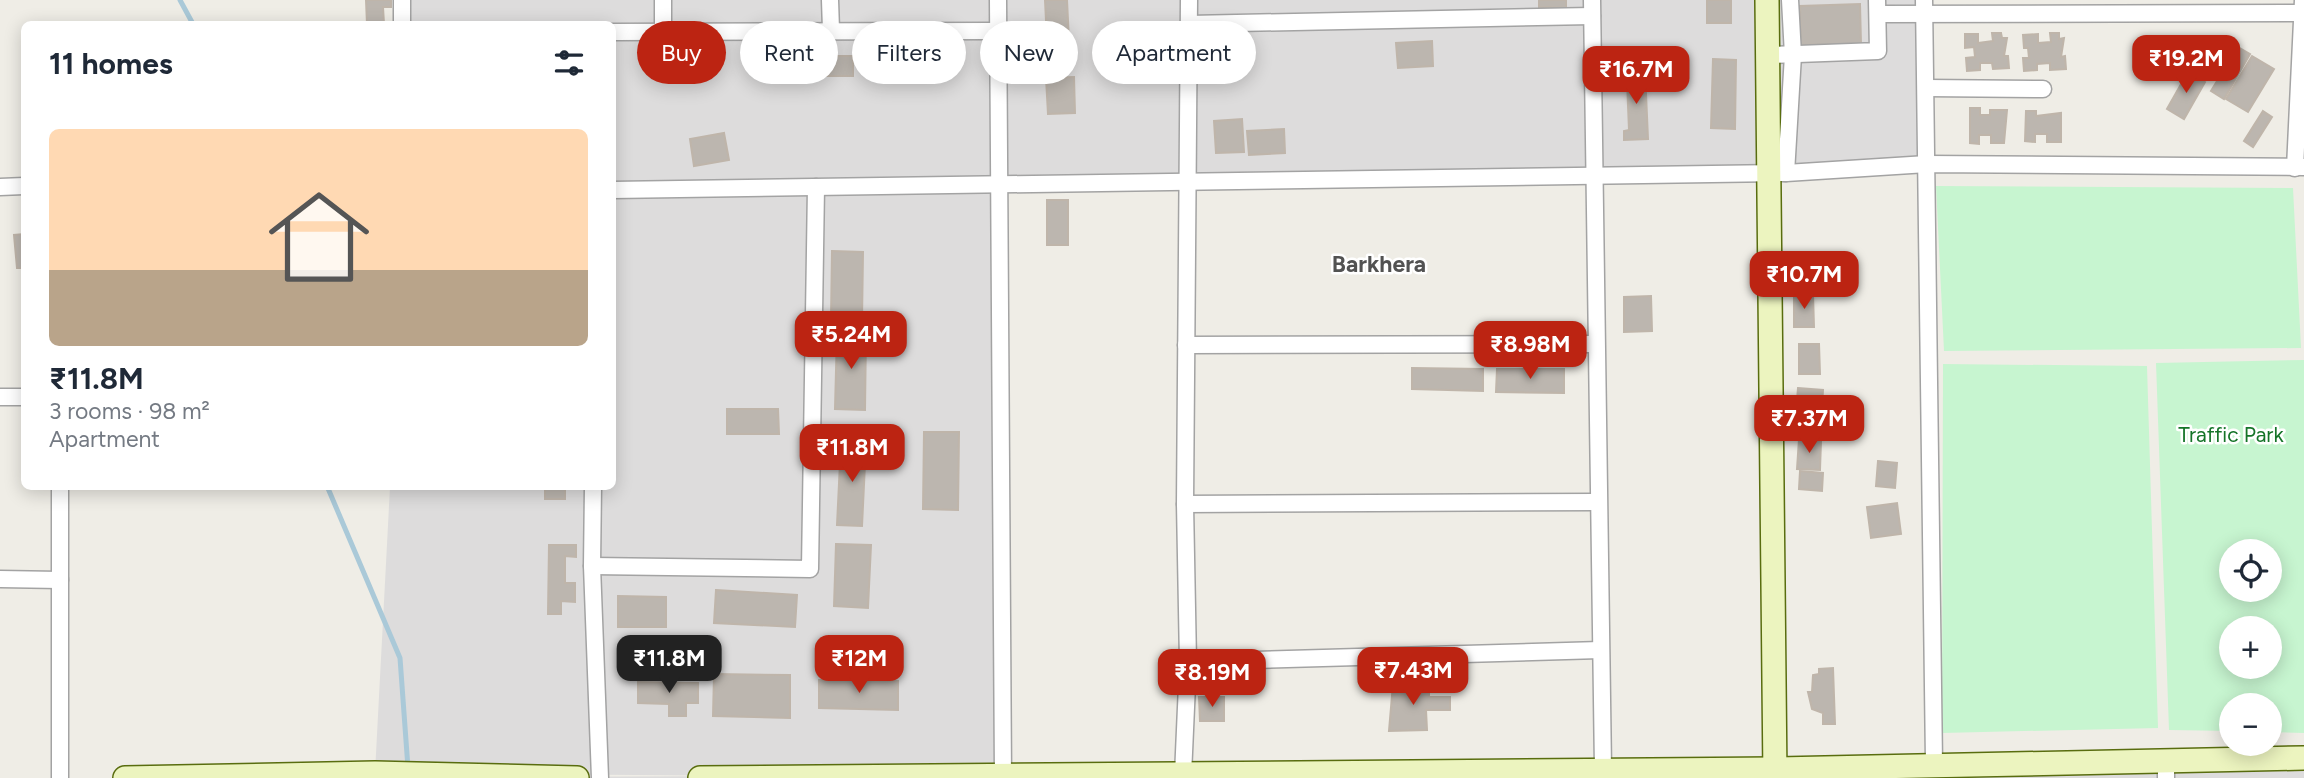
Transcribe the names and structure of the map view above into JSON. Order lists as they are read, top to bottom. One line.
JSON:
{"districts":["Barkhera"],"parks":["Traffic Park"],"page":{"chip":["Buy","Rent","Filters","New","Apartment"],"heading":"11 homes","price":["₹19.2M","₹16.7M","₹10.7M","₹5.24M","₹8.98M","₹7.37M","₹11.8M","₹11.8M","₹12M","₹7.43M","₹8.19M"],"list":[{"name":"₹11.8M","note":"3 rooms · 98 m² · Apartment"}],"map_buttons":["+","−"]}}
